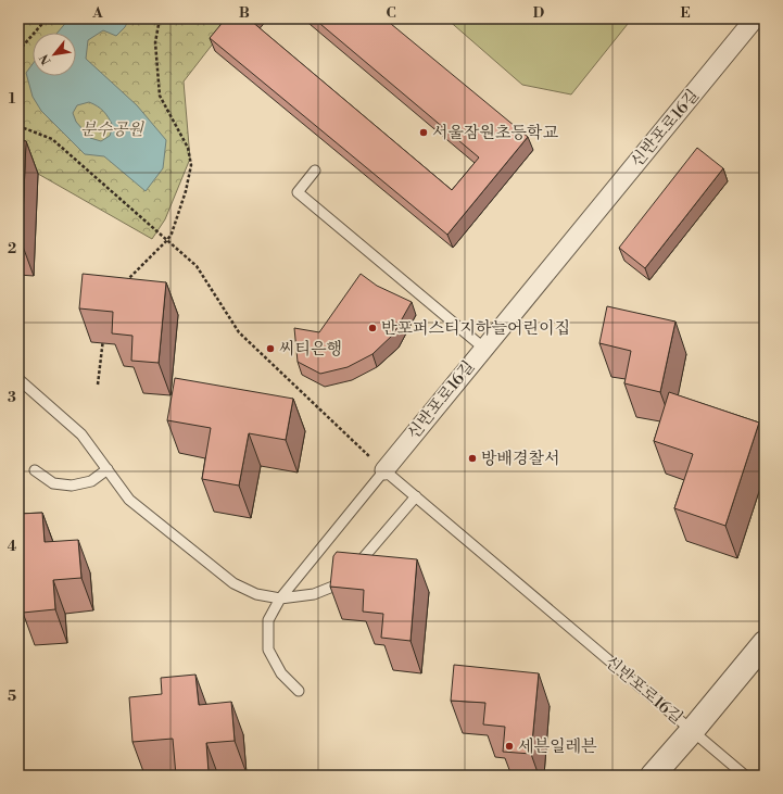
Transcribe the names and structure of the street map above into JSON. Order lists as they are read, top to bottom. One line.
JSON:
{"streets":{"street":["신반포로16길"]},"parks":["분수공원"],"places":["서울잠원초등학교","반포퍼스티지하늘어린이집","씨티은행","방배경찰서","세븐일레븐"],"north":"bottom left","grid":{"columns":["A","B","C","D","E"],"rows":["1","2","3","4","5"]}}
